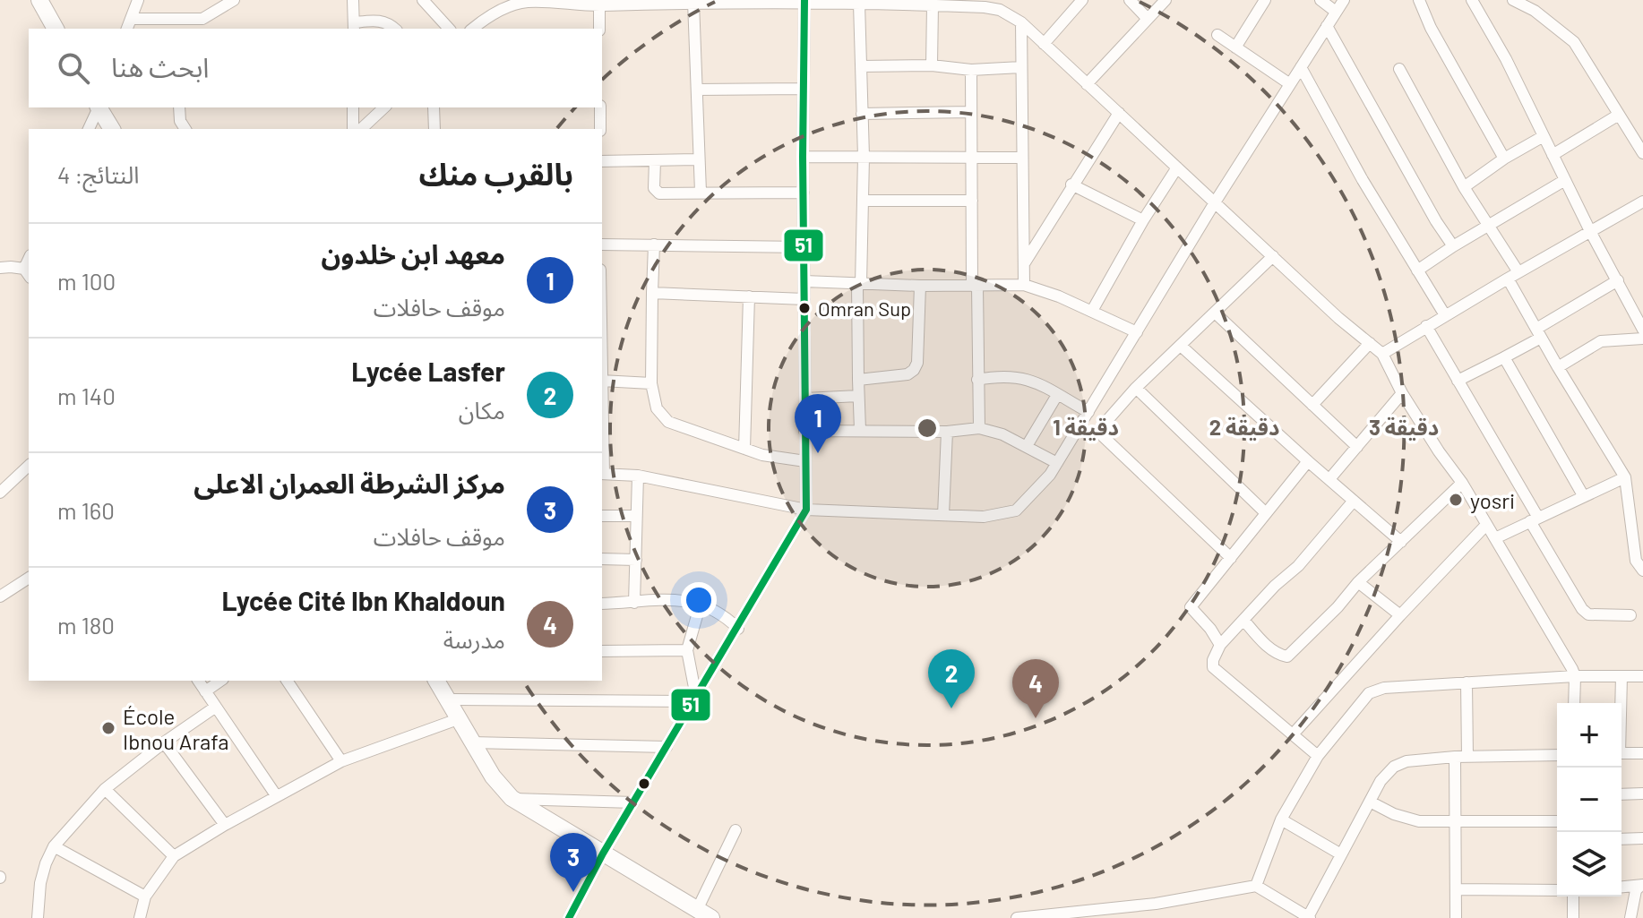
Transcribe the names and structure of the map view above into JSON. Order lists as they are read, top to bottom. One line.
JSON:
{"places":["Omran Sup","yosri","École Ibnou Arafa"],"lines":["transit line 51"],"page":{"search":"ابحث هنا","heading":["بالقرب منك","النتائج: 4"],"list":[{"mark":"1","name":"معهد ابن خلدون","note":"موقف حافلات","value":"100 m"},{"mark":"2","name":"Lycée Lasfer","note":"مكان","value":"140 m"},{"mark":"3","name":"مركز الشرطة العمران الاعلى","note":"موقف حافلات","value":"160 m"},{"mark":"4","name":"Lycée Cité Ibn Khaldoun","note":"مدرسة","value":"180 m"}],"pins":["1","2","4","3"],"map_buttons":["+","−"]},"rings":["1 دقيقة","2 دقيقة","3 دقيقة"]}
